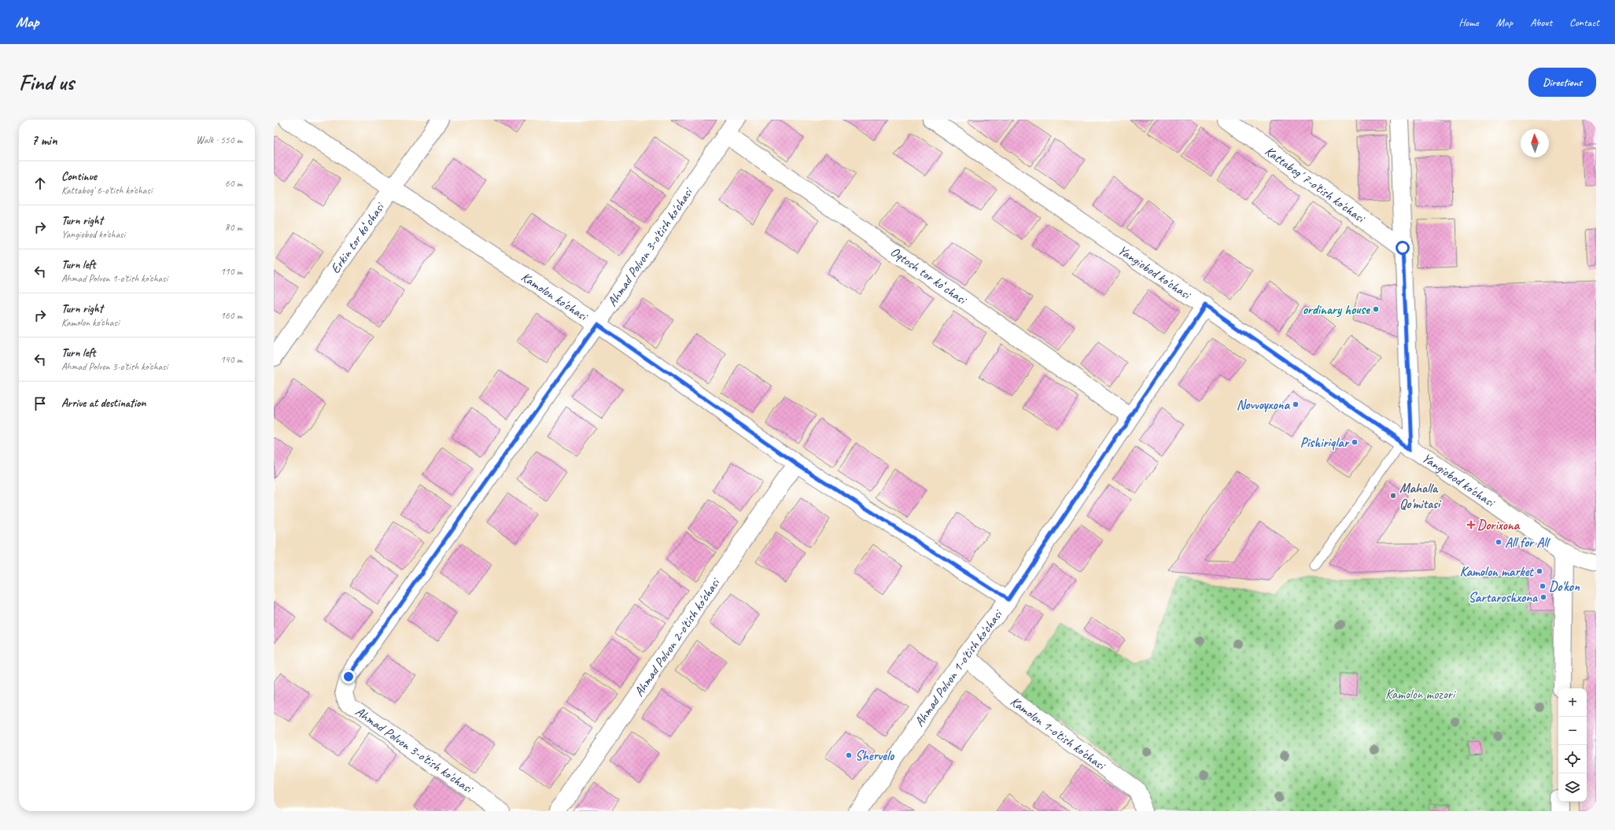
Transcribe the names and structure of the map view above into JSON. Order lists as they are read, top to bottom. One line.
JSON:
{"streets":{"street":["Kattabog' 7-o'tish ko'chasi","Erkin tor koʻchasi","Ahmad Polvon 3-o'tish ko'chasi","Yangiobod ko'chasi","Oqtosh tor koʻchasi","Kamolon ko'chasi","Ahmad Polvon 2-o'tish ko'chasi","Ahmad Polvon 1-o'tish ko'chasi","Kamolon 1-o'tish ko'chasi"]},"crossings":[["Erkin tor koʻchasi","Kamolon ko'chasi"],["Ahmad Polvon 3-o'tish ko'chasi","Oqtosh tor koʻchasi"],["Ahmad Polvon 3-o'tish ko'chasi","Kamolon ko'chasi"],["Yangiobod ko'chasi","Ahmad Polvon 1-o'tish ko'chasi"],["Oqtosh tor koʻchasi","Ahmad Polvon 1-o'tish ko'chasi"],["Kamolon ko'chasi","Ahmad Polvon 2-o'tish ko'chasi"],["Kamolon ko'chasi","Ahmad Polvon 1-o'tish ko'chasi"],["Ahmad Polvon 1-o'tish ko'chasi","Kamolon 1-o'tish ko'chasi"]],"parks":["Kamolon mozori"],"places":{"other":["ordinary house","Novvoyxona","Pishiriqlar","Mahalla Qo'mitasi","All for All","Kamolon market","Do'kon","Sartaroshxona","Shervelo"],"health":["Dorixona"]},"north":"top","page":{"header":"Map","nav":["Home","Map","About","Contact"],"buttons":"Directions","title":"Find us","heading":["7 min","Walk · 550 m"],"list":[["Continue","Kattabog' 6-o'tish ko'chasi","60 m"],["Turn right","Yangiobod ko'chasi","80 m"],["Turn left","Ahmad Polvon 1-o'tish ko'chasi","110 m"],["Turn right","Kamolon ko'chasi","160 m"],["Turn left","Ahmad Polvon 3-o'tish ko'chasi","140 m"],"Arrive at destination"],"map_buttons":["+","−"]}}
